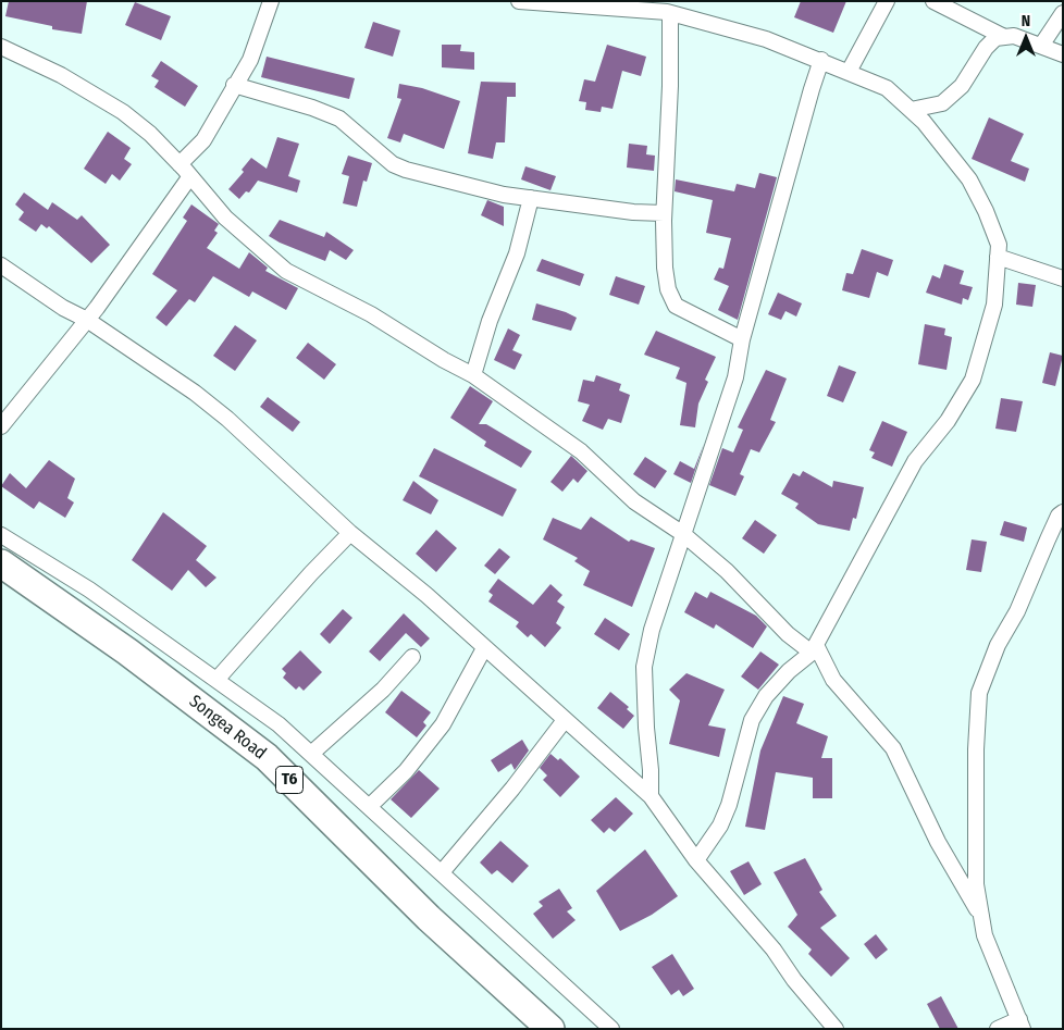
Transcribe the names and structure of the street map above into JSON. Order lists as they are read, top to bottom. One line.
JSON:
{"streets":{"highway":["Songea Road","T6"]},"north":"top"}
